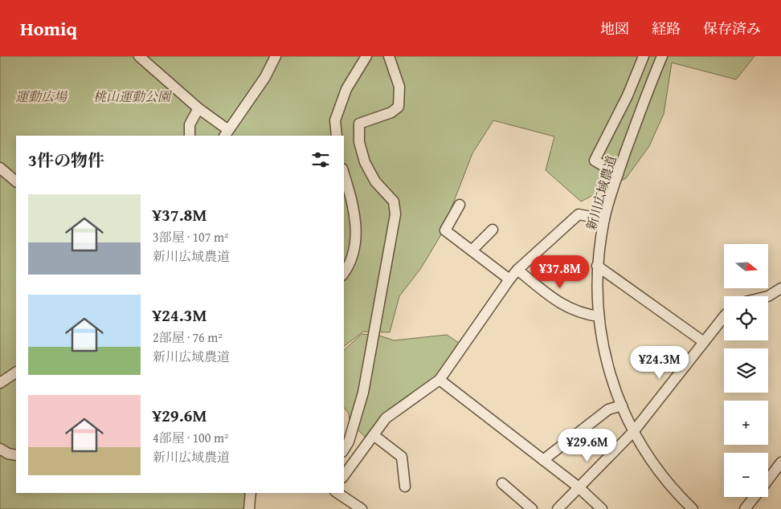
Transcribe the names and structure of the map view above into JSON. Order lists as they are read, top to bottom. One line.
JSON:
{"streets":{"street":["新川広域農道"]},"parks":["運動広場","桃山運動公園"],"north":"right","page":{"header":"Homiq","nav":["地図","経路","保存済み"],"heading":"3件の物件","list":[{"name":"¥37.8M","note":"3部屋 · 107 m² · 新川広域農道"},{"name":"¥24.3M","note":"2部屋 · 76 m² · 新川広域農道"},{"name":"¥29.6M","note":"4部屋 · 100 m² · 新川広域農道"}],"map_buttons":["+","−"],"price":["¥37.8M","¥24.3M","¥29.6M"]}}
